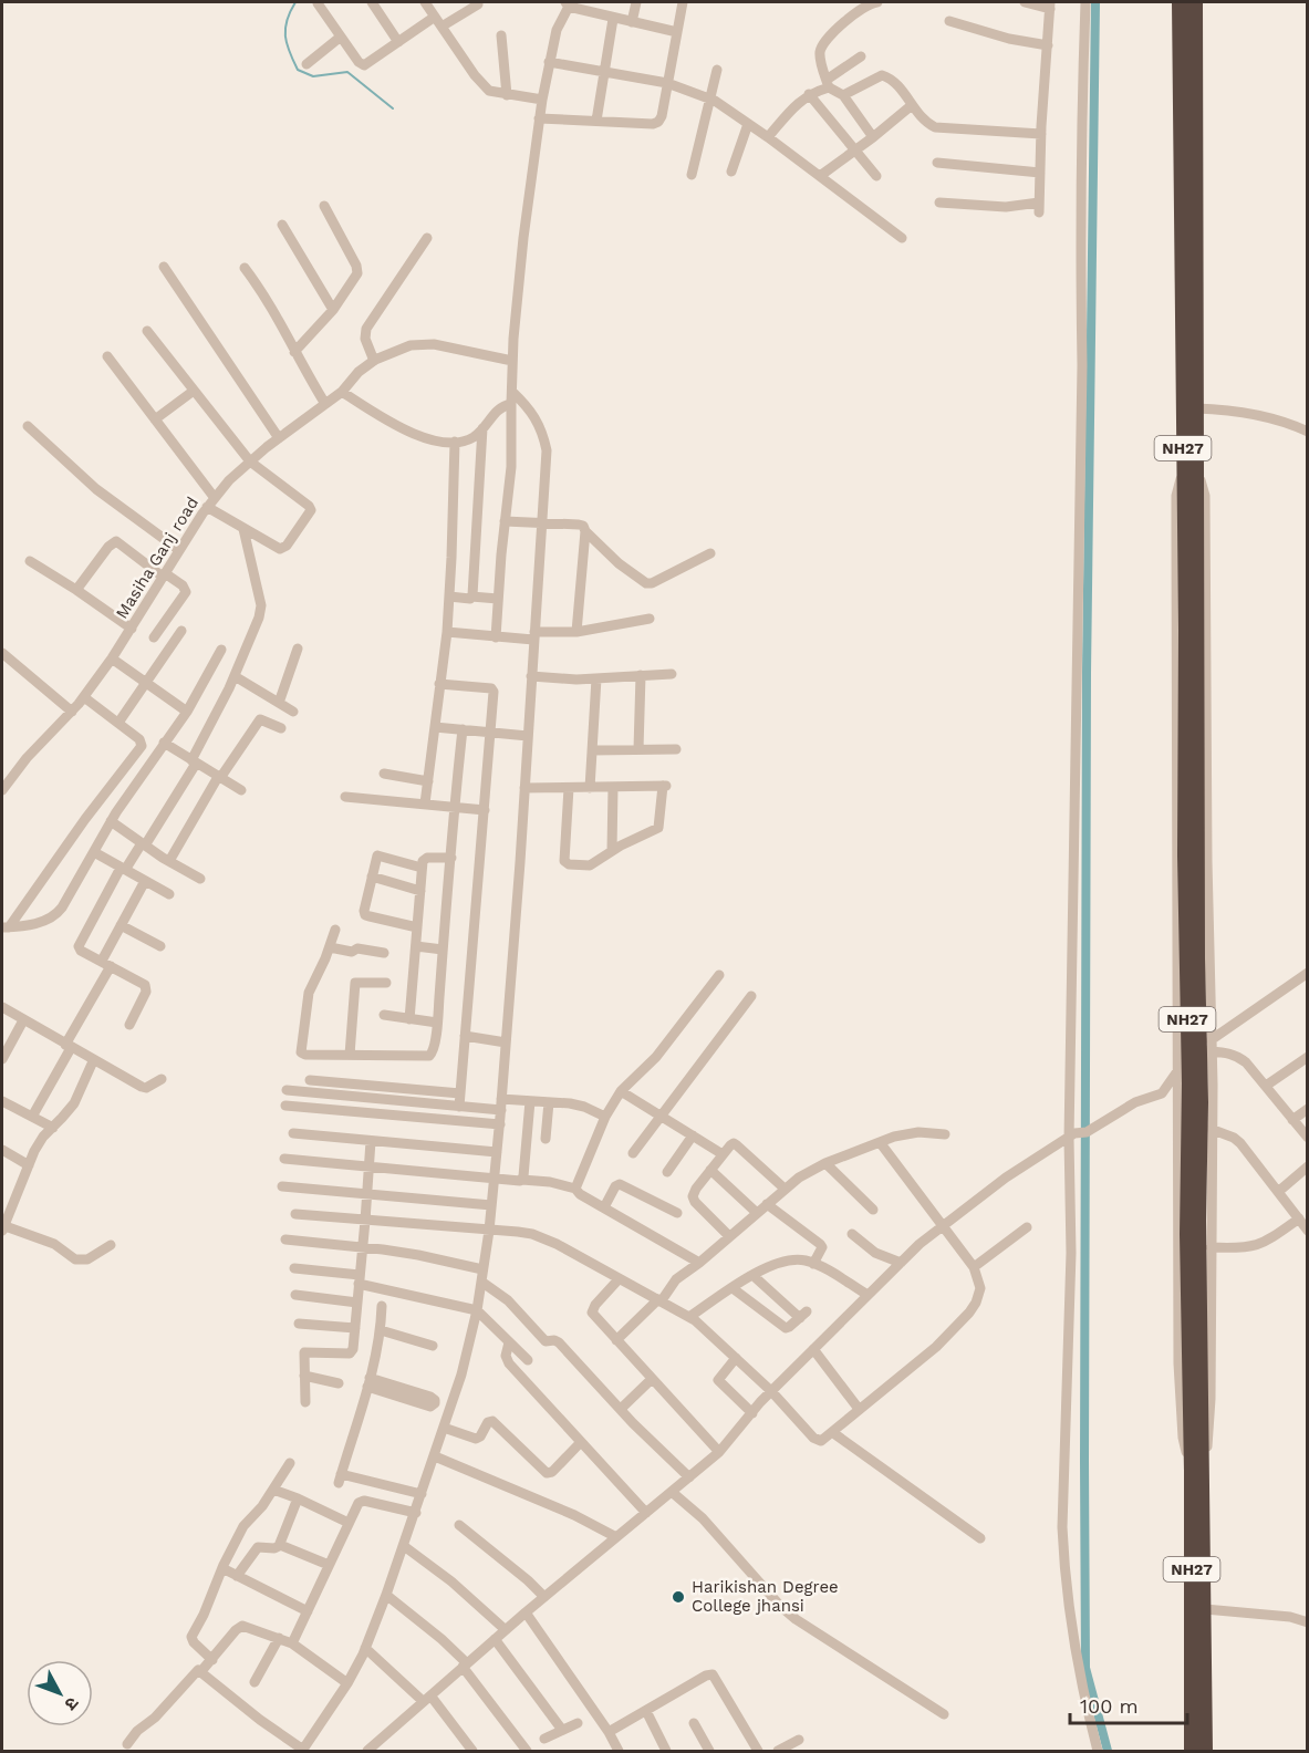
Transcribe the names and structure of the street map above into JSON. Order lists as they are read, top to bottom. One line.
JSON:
{"streets":{"highway":["NH27"],"street":["Masiha Ganj road"]},"places":["Harikishan Degree College jhansi"],"scale_bar":"100 m","north":"bottom right"}
